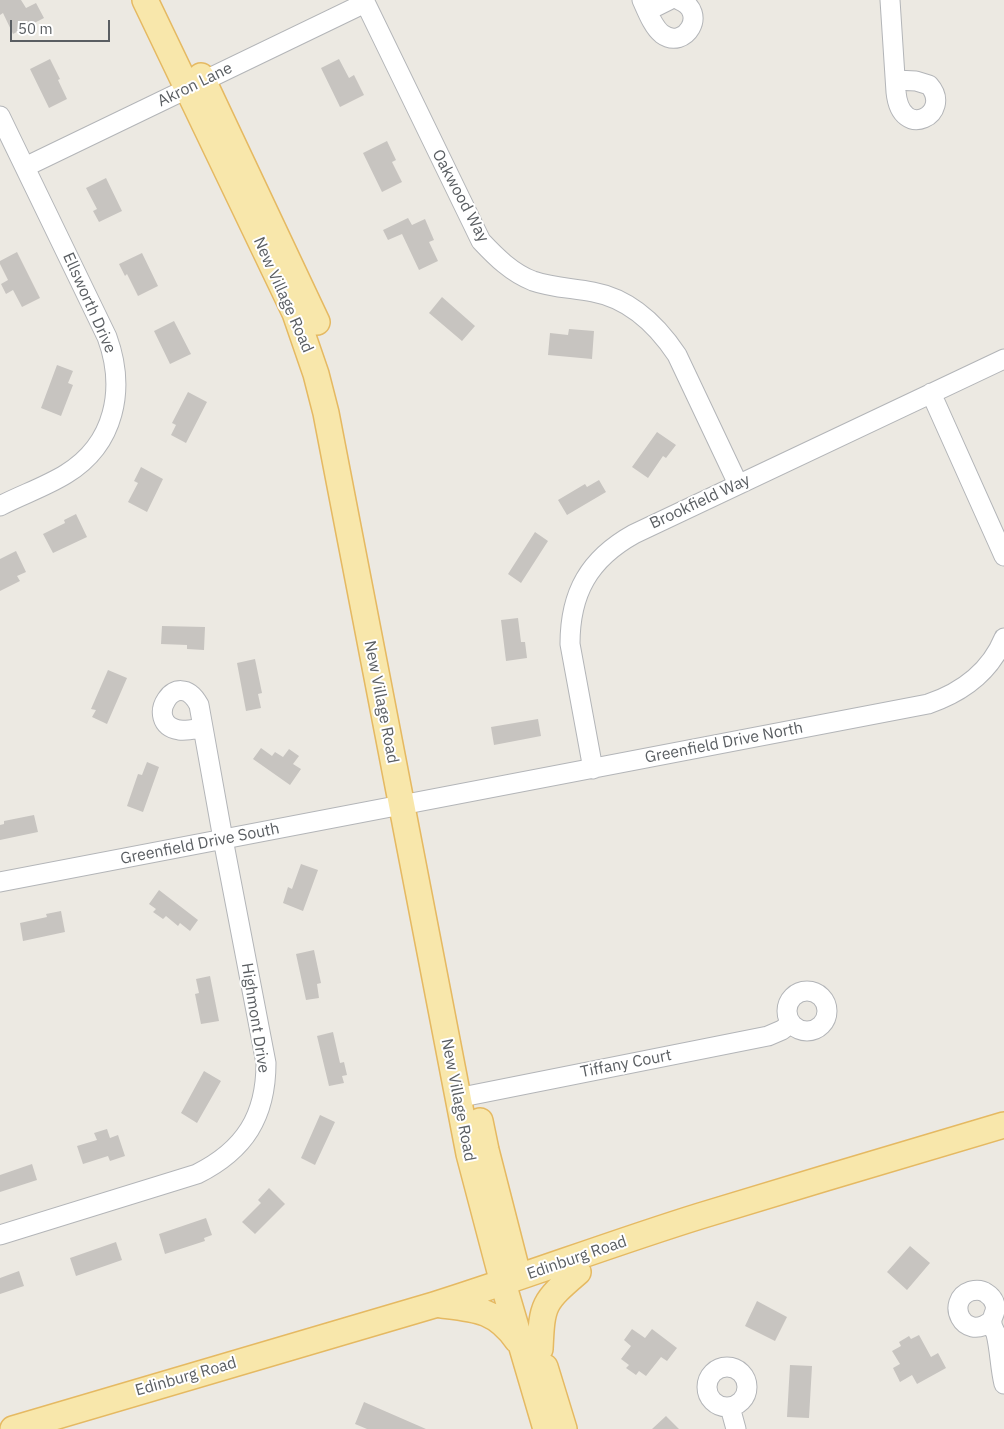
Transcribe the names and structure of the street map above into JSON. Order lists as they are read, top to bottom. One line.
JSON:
{"streets":{"main road":["New Village Road","Edinburg Road"],"street":["Akron Lane","Oakwood Way","Ellsworth Drive","Brookfield Way","Greenfield Drive North","Greenfield Drive South","Highmont Drive","Tiffany Court"]},"crossings":[["Akron Lane","Oakwood Way"],["Akron Lane","New Village Road"],["Akron Lane","Ellsworth Drive"],["Oakwood Way","Brookfield Way"],["New Village Road","Greenfield Drive North"],["New Village Road","Greenfield Drive South"],["New Village Road","Tiffany Court"],["New Village Road","Edinburg Road"],["Brookfield Way","Greenfield Drive North"],["Greenfield Drive North","Greenfield Drive South"],["Greenfield Drive South","Highmont Drive"]],"scale_bar":"50 m"}
